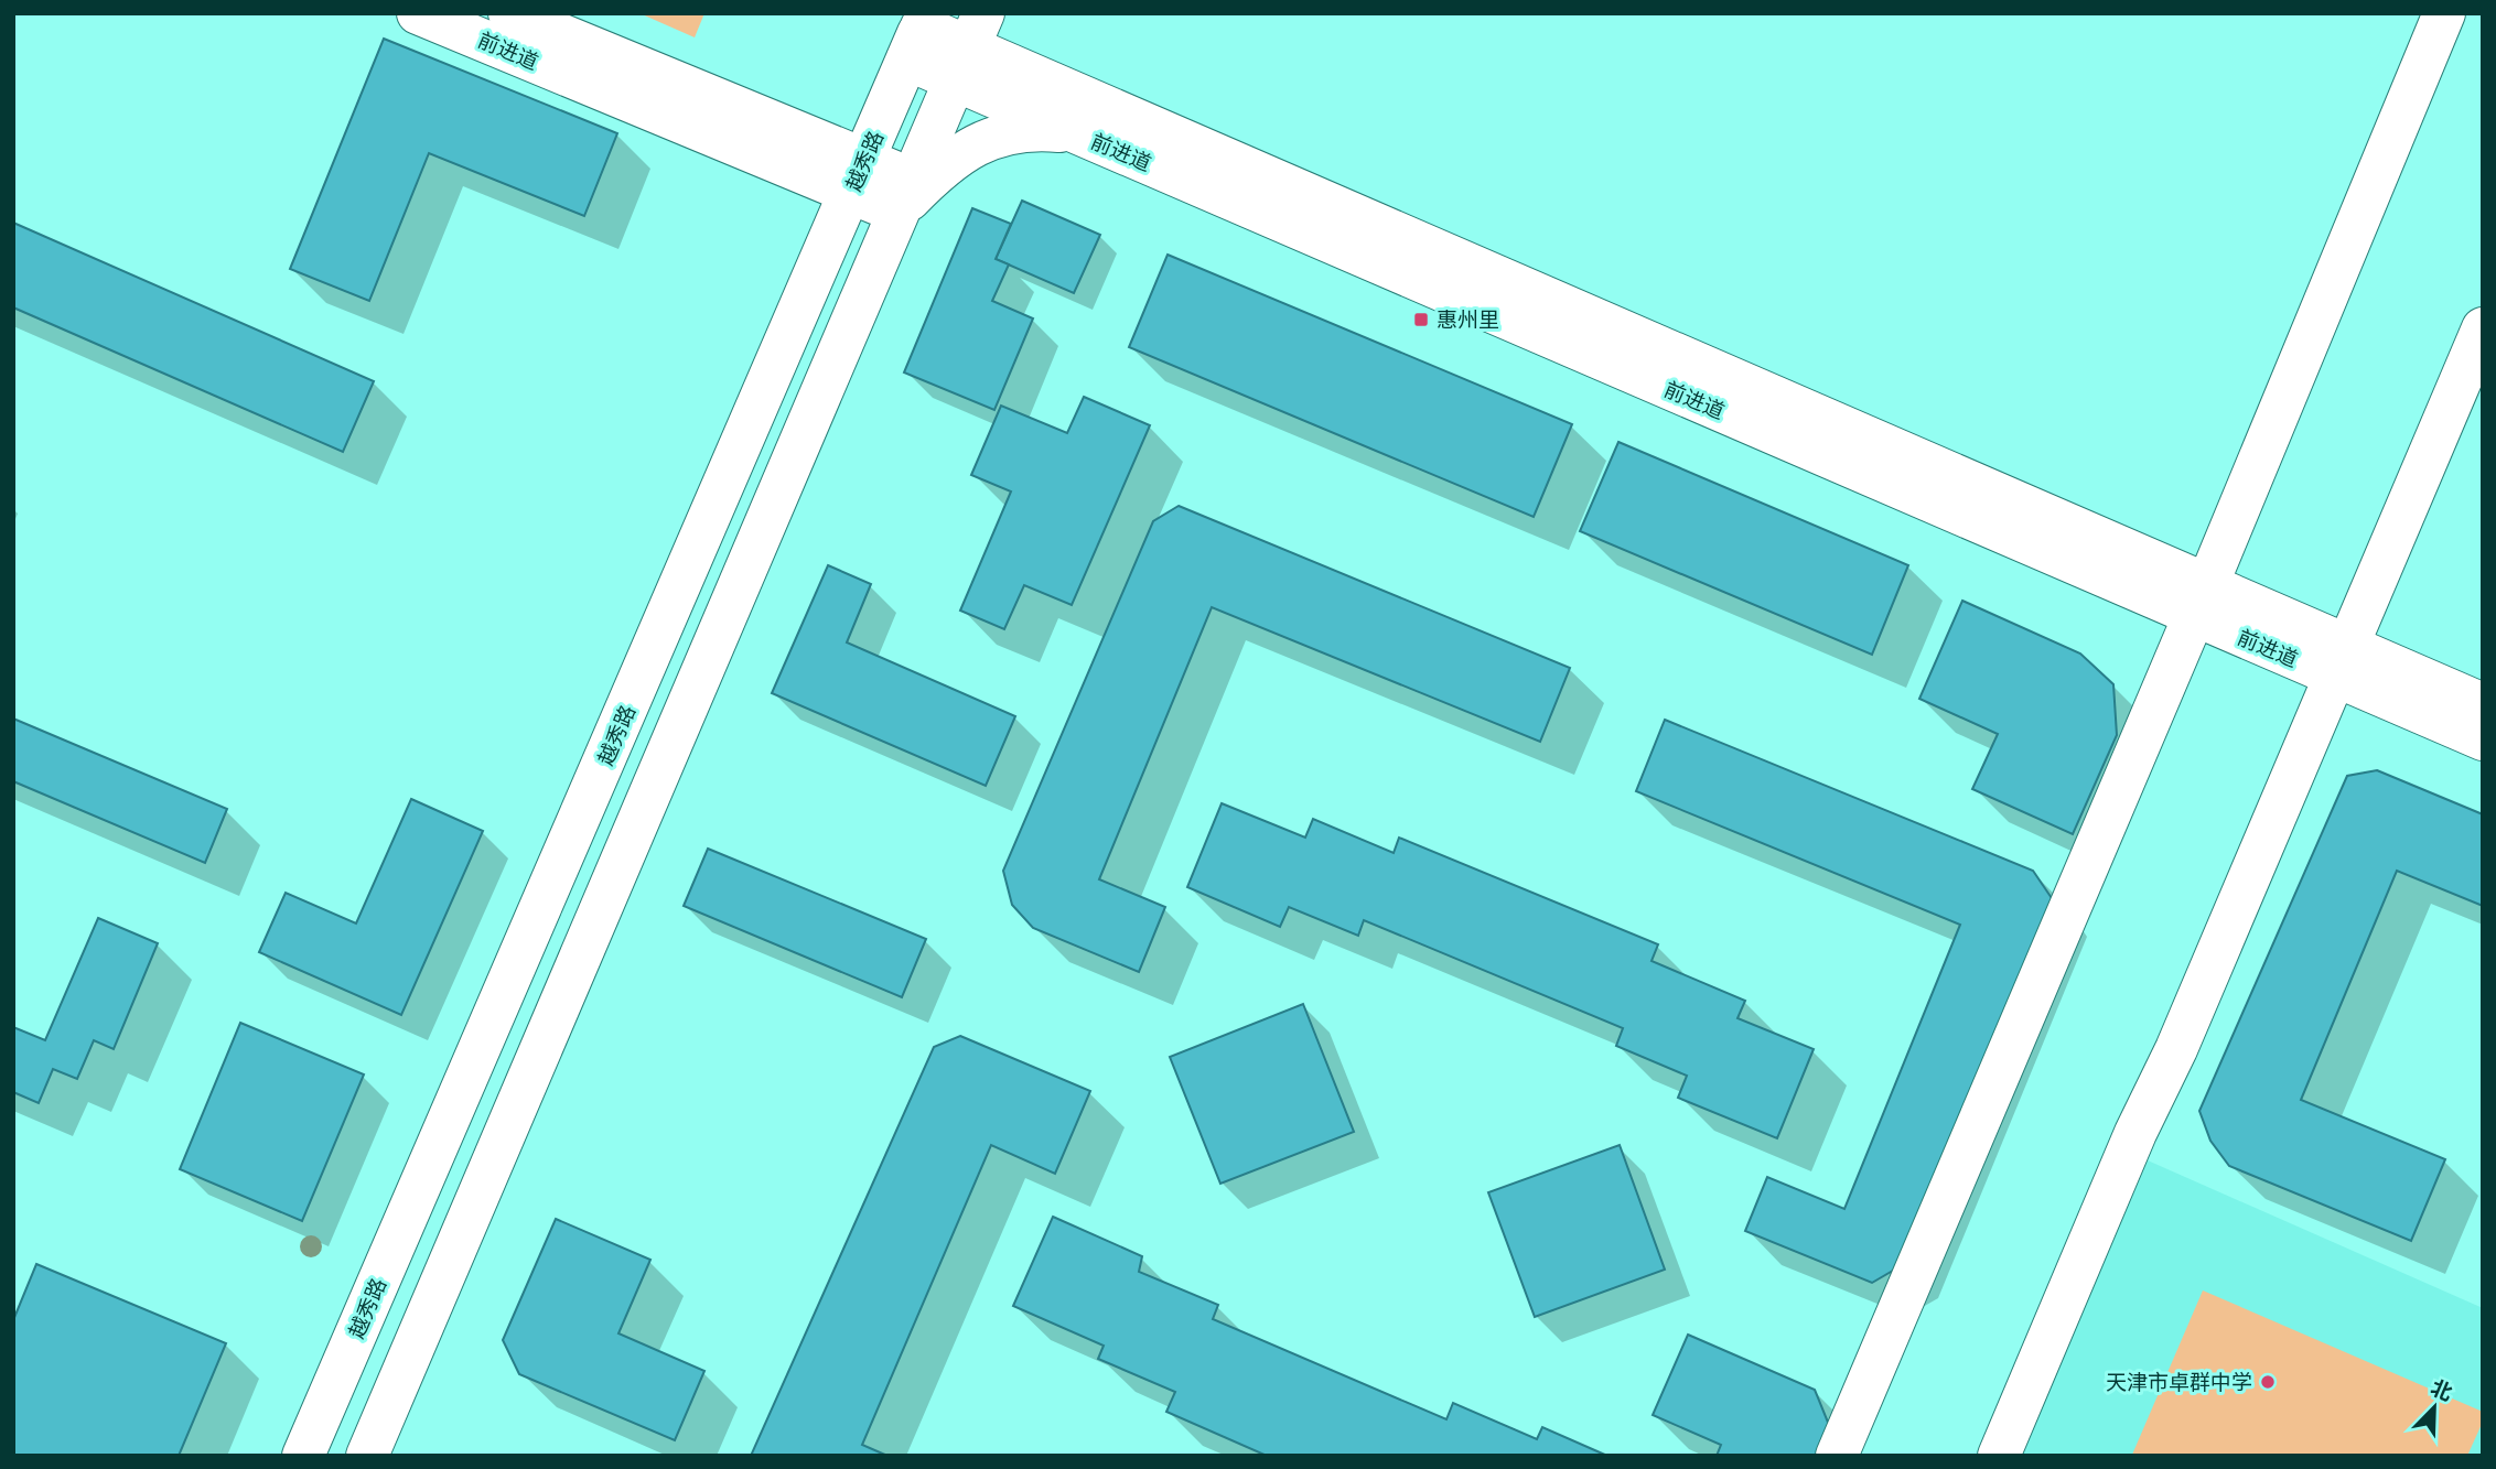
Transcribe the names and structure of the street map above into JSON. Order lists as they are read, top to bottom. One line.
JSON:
{"streets":{"street":["前进道","越秀路"]},"crossings":[["前进道","越秀路"]],"places":{"transit":["惠州里"],"other":["天津市卓群中学"]},"north":"top right"}
